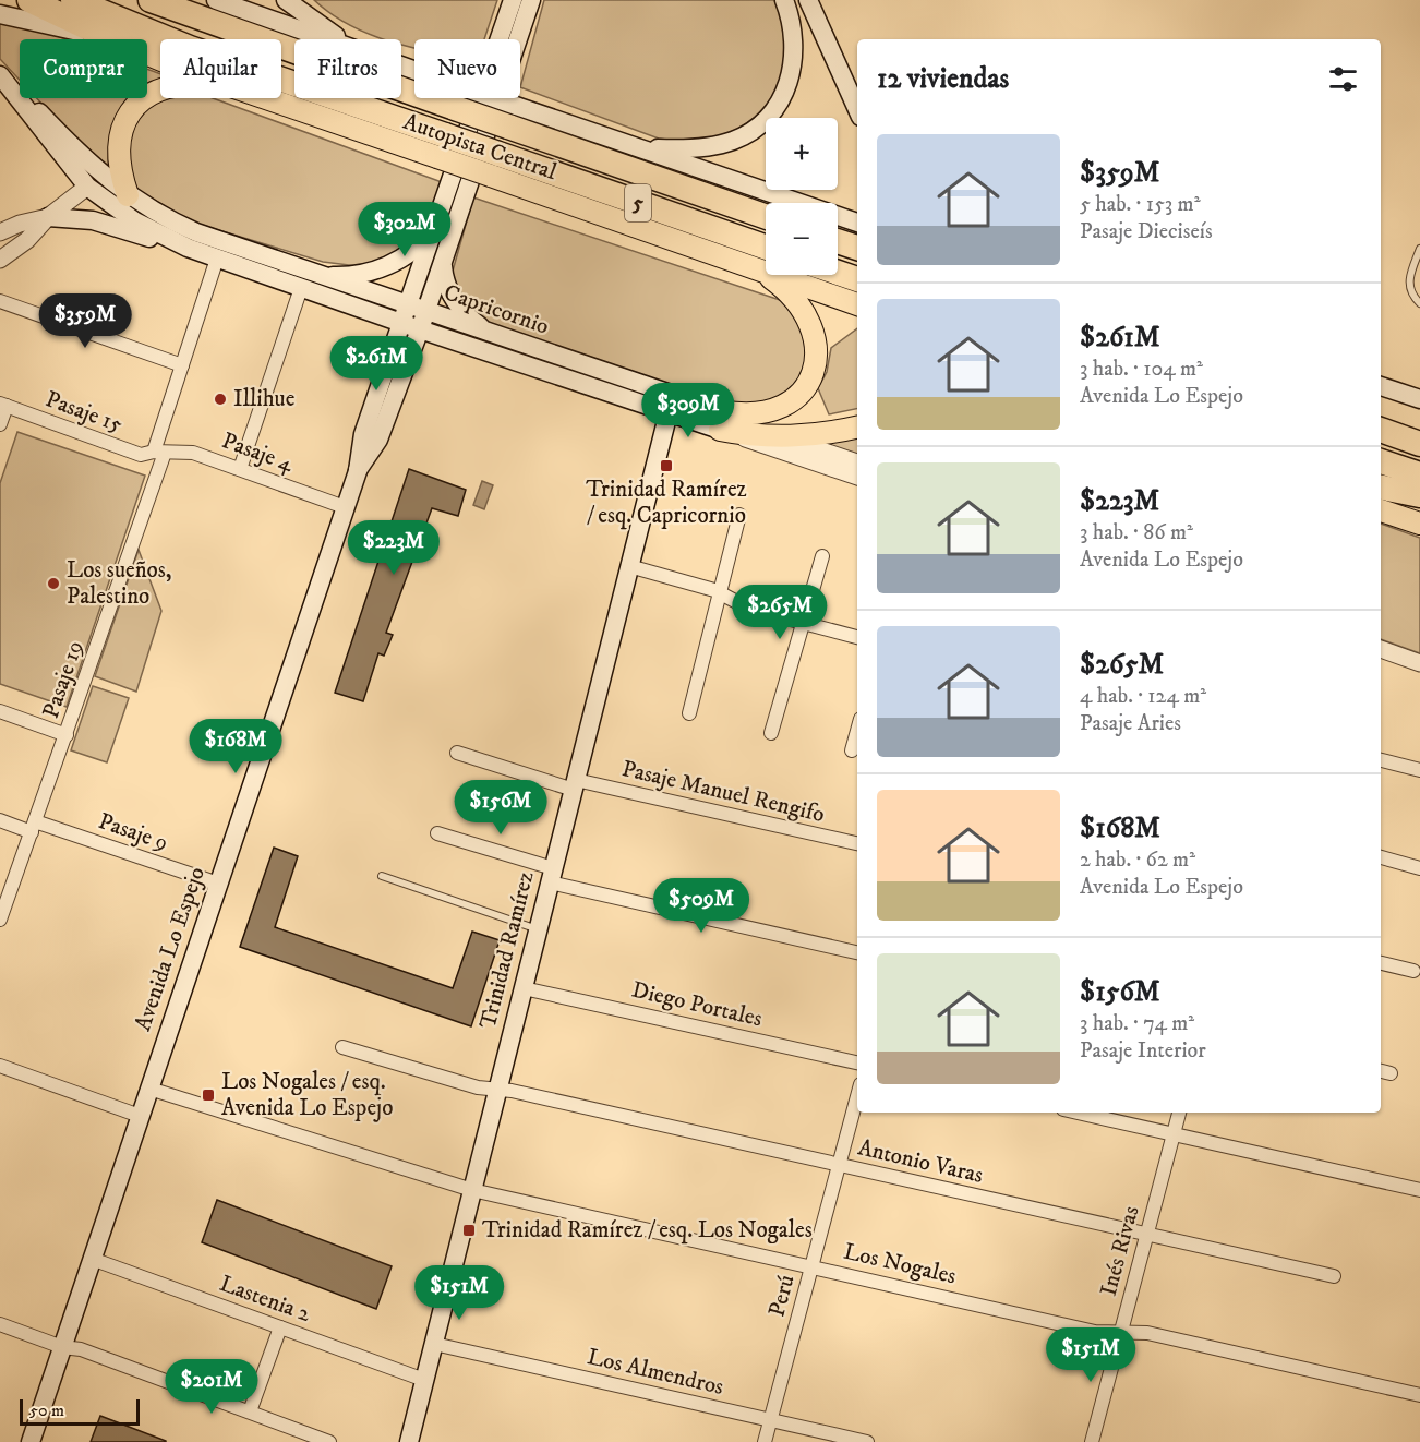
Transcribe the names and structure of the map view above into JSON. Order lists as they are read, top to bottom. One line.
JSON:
{"streets":{"highway":["Autopista Central","5"],"main road":["Capricornio","Avenida Lo Espejo","Trinidad Ramírez"],"street":["Pasaje 15","Pasaje 4","Pasaje 19","Pasaje Manuel Rengifo","Pasaje 9","Diego Portales","Antonio Varas","Inés Rivas","Los Nogales","Perú","Lastenia 2","Los Almendros"]},"crossings":[["Capricornio","Pasaje 19"],["Capricornio","Avenida Lo Espejo"],["Capricornio","Trinidad Ramírez"],["Pasaje 15","Pasaje 4"],["Pasaje 15","Pasaje 19"],["Pasaje 4","Pasaje 19"],["Pasaje 4","Avenida Lo Espejo"],["Pasaje 19","Pasaje 9"],["Pasaje Manuel Rengifo","Trinidad Ramírez"],["Pasaje 9","Avenida Lo Espejo"],["Avenida Lo Espejo","Los Nogales"],["Avenida Lo Espejo","Lastenia 2"],["Trinidad Ramírez","Diego Portales"],["Trinidad Ramírez","Antonio Varas"],["Trinidad Ramírez","Los Nogales"],["Trinidad Ramírez","Lastenia 2"],["Trinidad Ramírez","Los Almendros"],["Antonio Varas","Inés Rivas"],["Antonio Varas","Perú"],["Inés Rivas","Los Nogales"],["Los Nogales","Perú"],["Perú","Los Almendros"]],"places":{"other":["Illihue","Los sueños, Palestino"],"transit":["Trinidad Ramírez / esq. Capricornio","Los Nogales / esq. Avenida Lo Espejo","Trinidad Ramírez / esq. Los Nogales"]},"scale_bar":"50 m","page":{"chip":["Comprar","Alquilar","Filtros","Nuevo"],"heading":"12 viviendas","map_buttons":["+","−"],"list":[{"name":"$359M","note":"5 hab. · 153 m² · Pasaje Dieciseís"},{"name":"$261M","note":"3 hab. · 104 m² · Avenida Lo Espejo"},{"name":"$223M","note":"3 hab. · 86 m² · Avenida Lo Espejo"},{"name":"$265M","note":"4 hab. · 124 m² · Pasaje Aries"},{"name":"$168M","note":"2 hab. · 62 m² · Avenida Lo Espejo"},{"name":"$156M","note":"3 hab. · 74 m² · Pasaje Interior"}],"price":["$302M","$359M","$261M","$309M","$223M","$265M","$168M","$156M","$509M","$151M","$151M","$201M"],"scale":"50 m"}}
